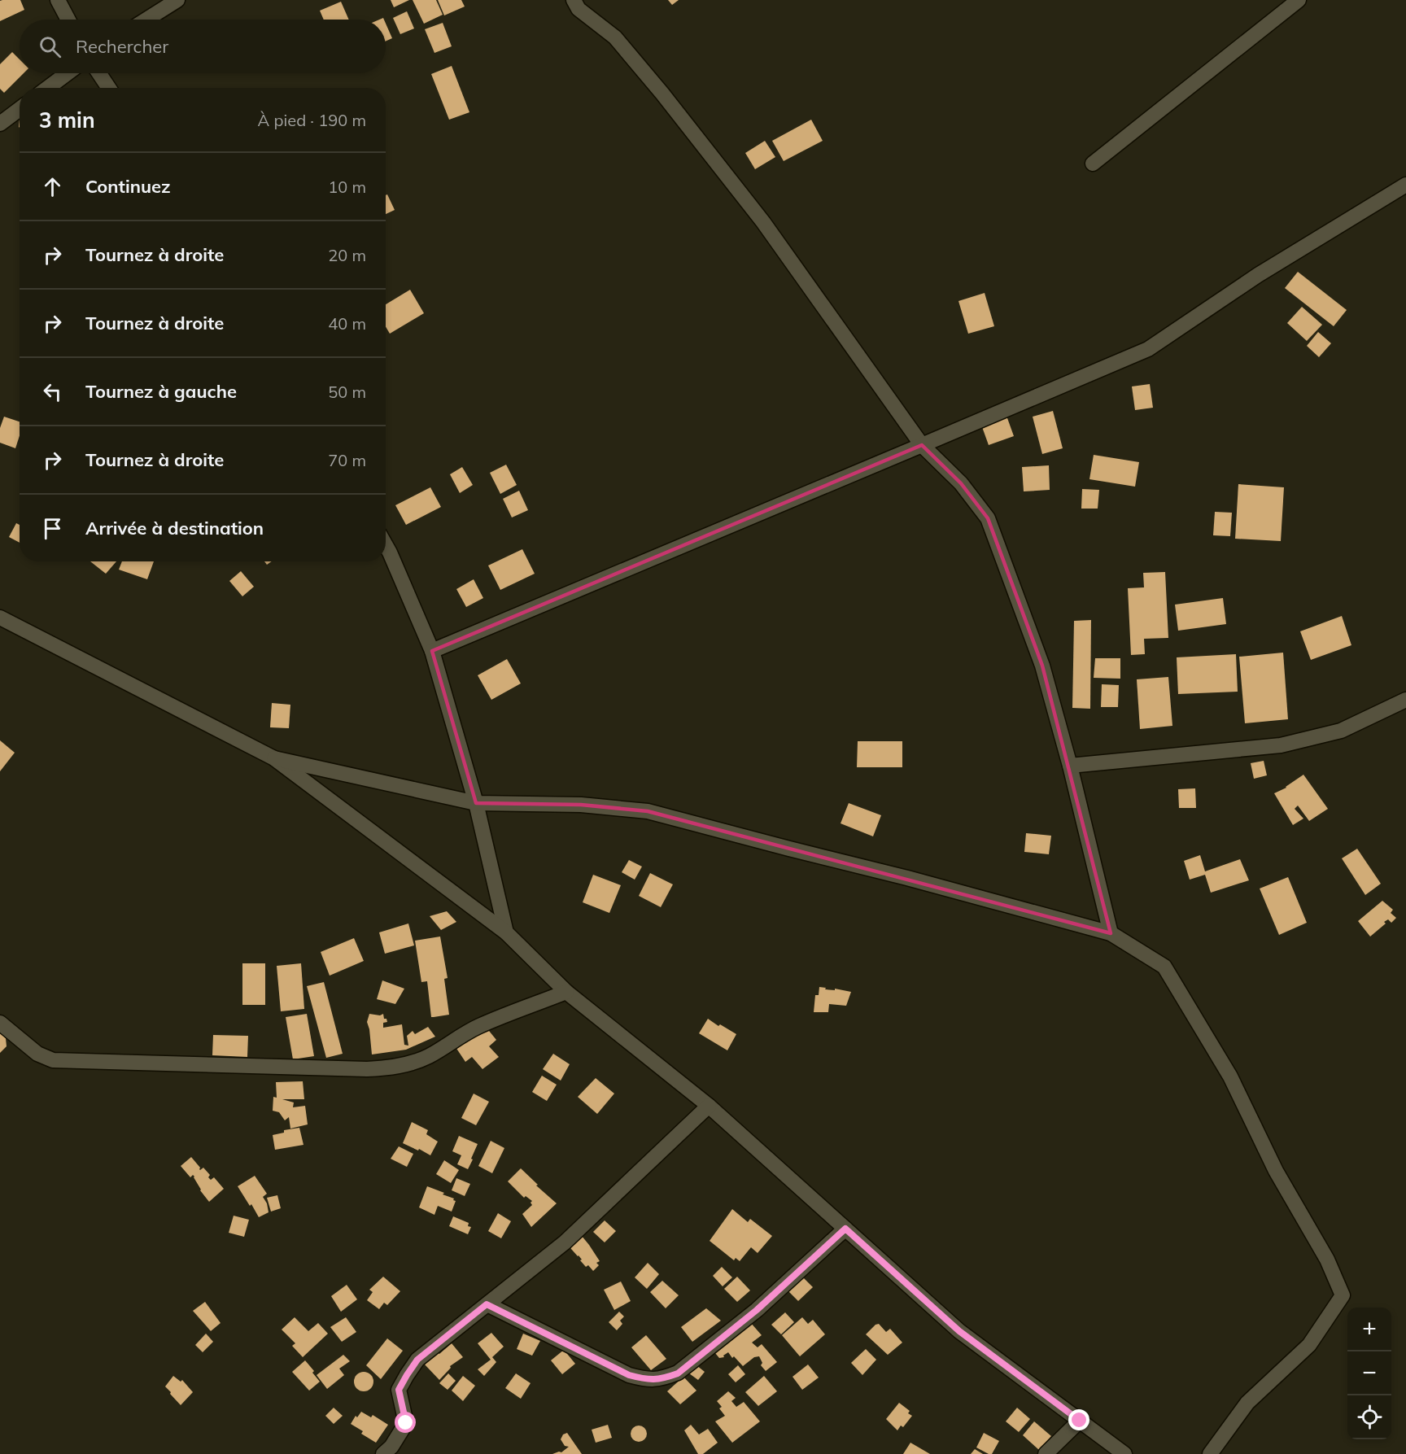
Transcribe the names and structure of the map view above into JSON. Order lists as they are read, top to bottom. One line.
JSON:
{"page":{"search":"Rechercher","heading":["3 min","À pied · 190 m"],"list":[["Continuez","10 m"],["Tournez à droite","20 m"],["Tournez à droite","40 m"],["Tournez à gauche","50 m"],["Tournez à droite","70 m"],"Arrivée à destination"],"map_buttons":["+","−"]}}
